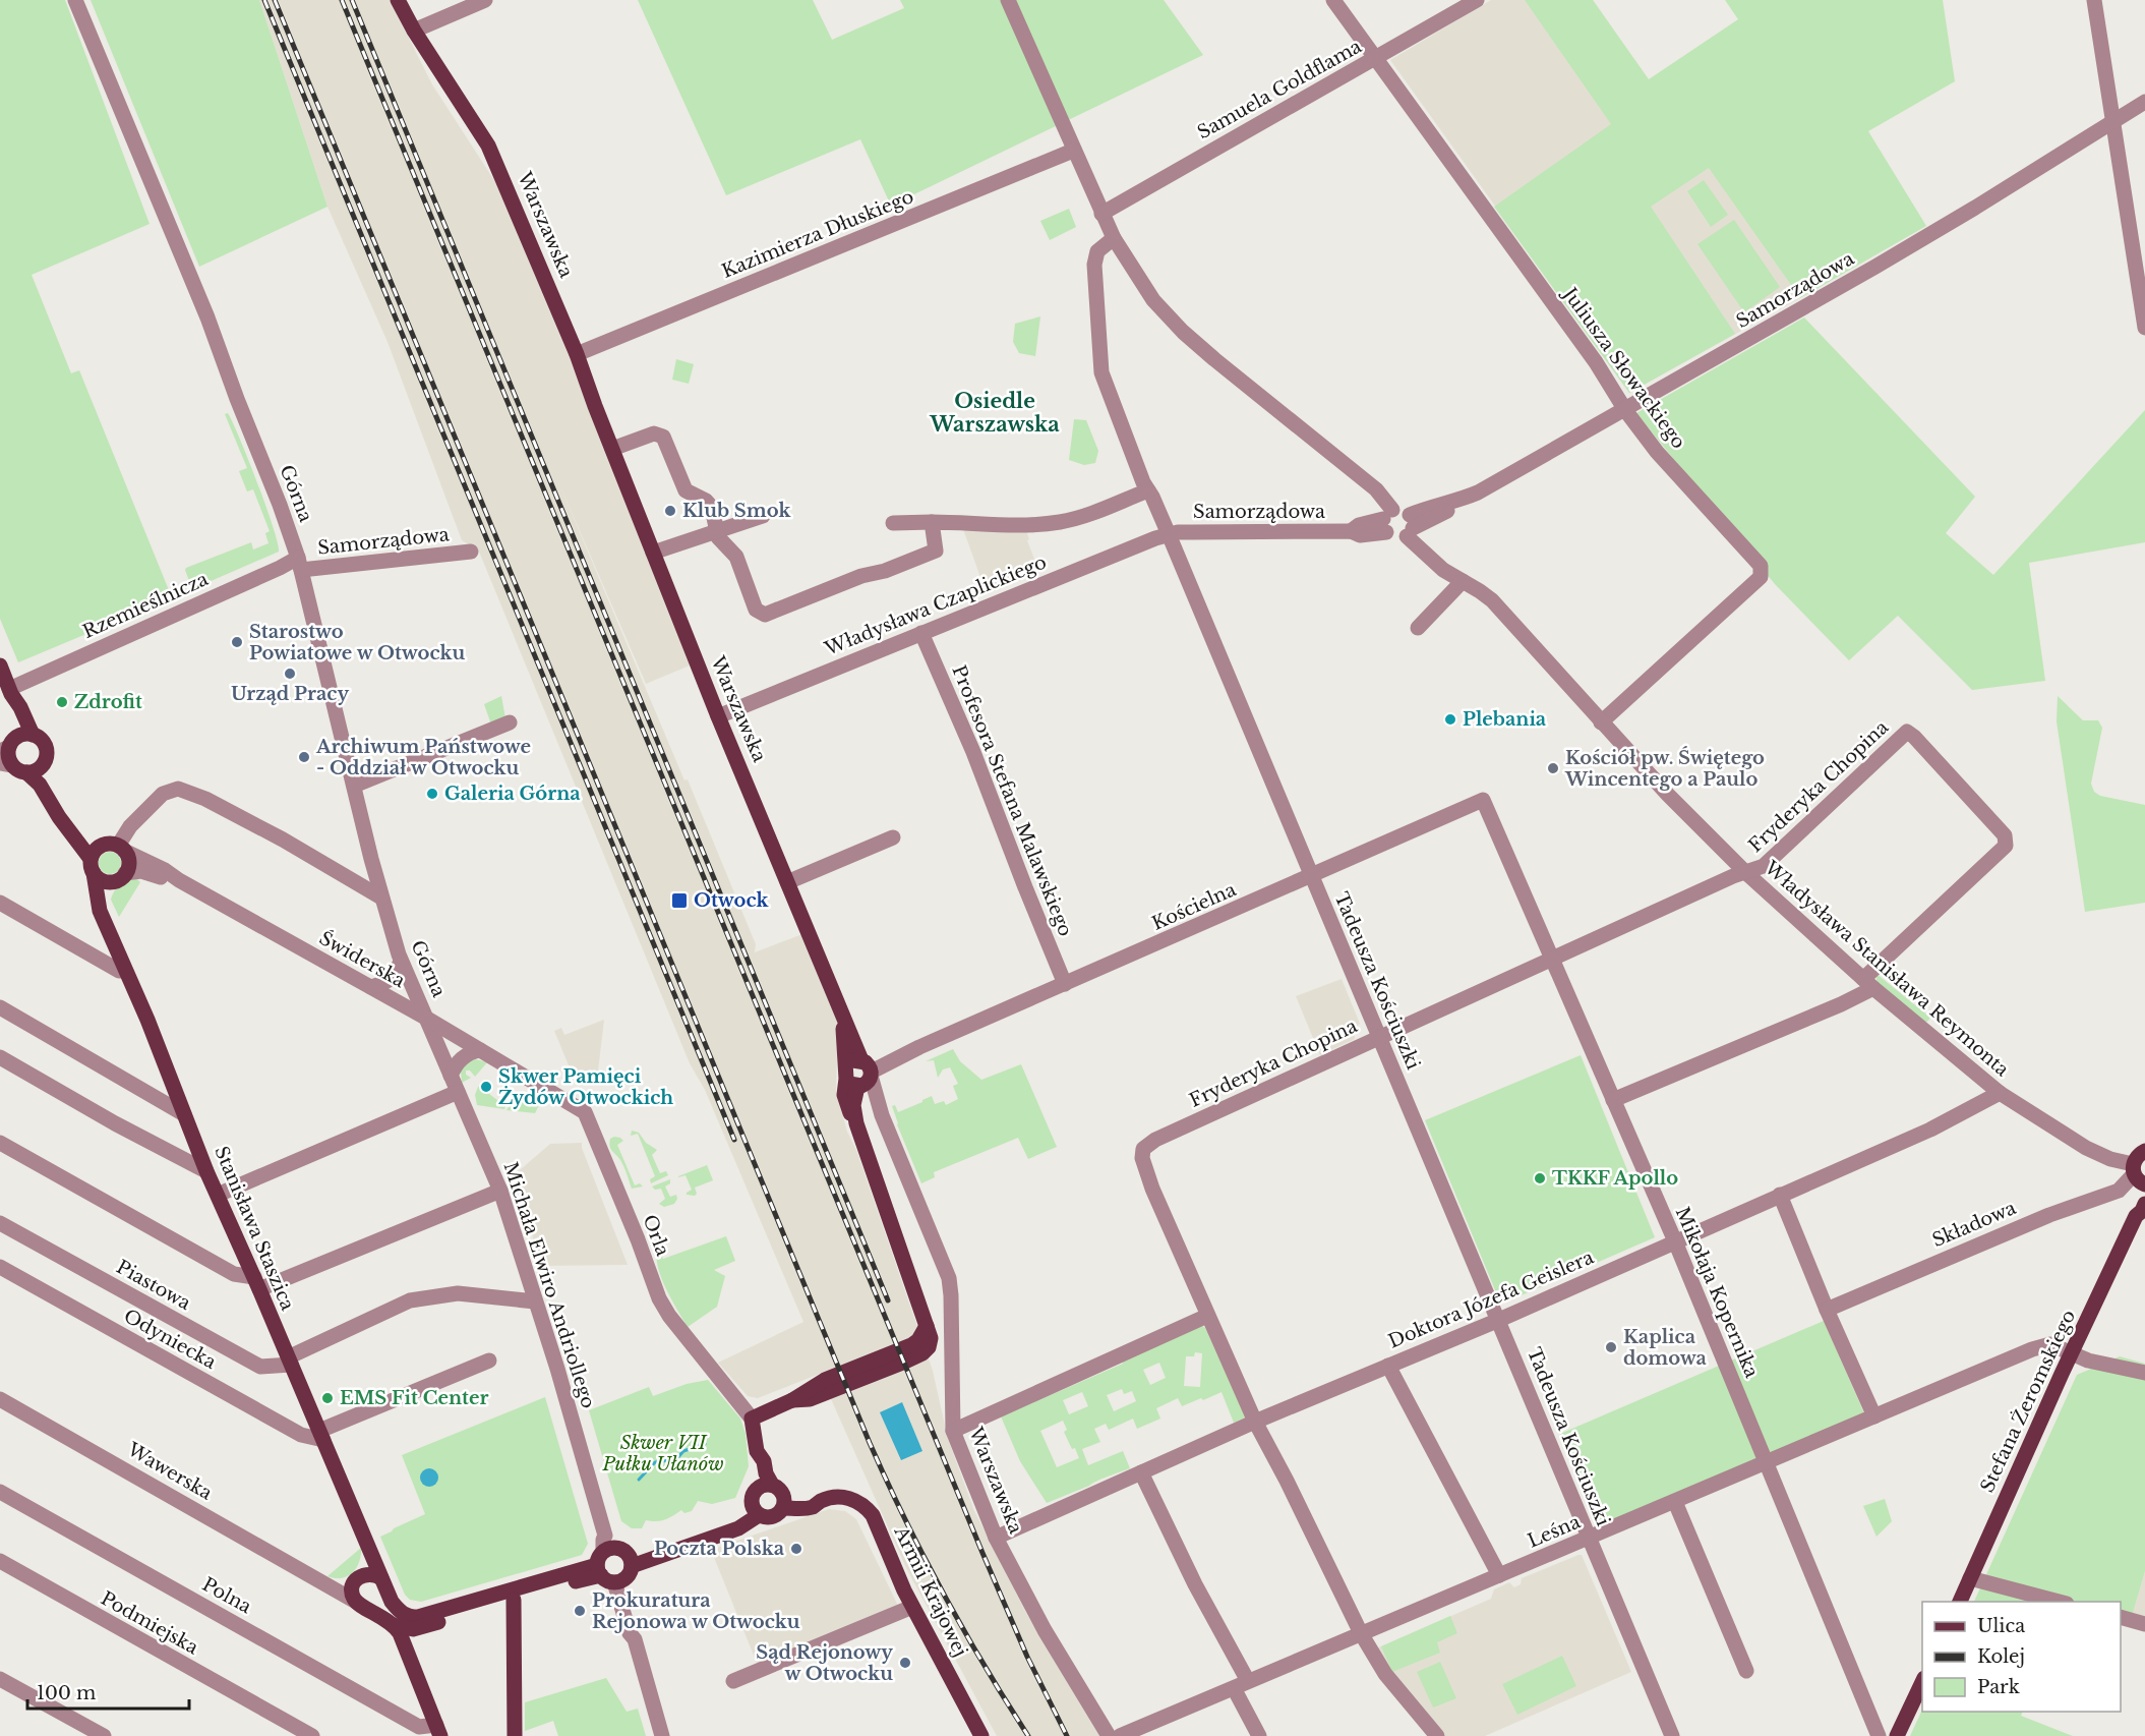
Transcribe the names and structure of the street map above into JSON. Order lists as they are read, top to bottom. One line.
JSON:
{"streets":{"main road":["Warszawska","Świderska","Stanisława Staszica","Orla","Stefana Żeromskiego","Armii Krajowej"],"street":["Samuela Goldflama","Kazimierza Dłuskiego","Samorządowa","Juliusza Słowackiego","Górna","Rzemieślnicza","Władysława Czaplickiego","Fryderyka Chopina","Profesora Stefana Malawskiego","Kościelna","Władysława Stanisława Reymonta","Tadeusza Kościuszki","Składowa","Piastowa","Michała Elwiro Andriollego","Mikołaja Kopernika","Doktora Józefa Geislera","Odyniecka","Wawerska","Leśna","Polna","Podmiejska"]},"crossings":[["Samuela Goldflama","Juliusza Słowackiego"],["Warszawska","Kazimierza Dłuskiego"],["Warszawska","Władysława Czaplickiego"],["Warszawska","Kościelna"],["Warszawska","Orla"],["Warszawska","Doktora Józefa Geislera"],["Samorządowa","Juliusza Słowackiego"],["Samorządowa","Górna"],["Samorządowa","Rzemieślnicza"],["Samorządowa","Władysława Czaplickiego"],["Samorządowa","Władysława Stanisława Reymonta"],["Samorządowa","Tadeusza Kościuszki"],["Juliusza Słowackiego","Władysława Stanisława Reymonta"],["Górna","Rzemieślnicza"],["Górna","Świderska"],["Górna","Michała Elwiro Andriollego"],["Władysława Czaplickiego","Profesora Stefana Malawskiego"],["Władysława Czaplickiego","Tadeusza Kościuszki"],["Fryderyka Chopina","Władysława Stanisława Reymonta"],["Fryderyka Chopina","Tadeusza Kościuszki"],["Fryderyka Chopina","Mikołaja Kopernika"],["Fryderyka Chopina","Doktora Józefa Geislera"],["Fryderyka Chopina","Leśna"],["Profesora Stefana Malawskiego","Kościelna"],["Kościelna","Tadeusza Kościuszki"],["Kościelna","Mikołaja Kopernika"],["Świderska","Stanisława Staszica"],["Świderska","Orla"],["Świderska","Michała Elwiro Andriollego"],["Władysława Stanisława Reymonta","Składowa"],["Władysława Stanisława Reymonta","Doktora Józefa Geislera"],["Władysława Stanisława Reymonta","Stefana Żeromskiego"],["Tadeusza Kościuszki","Doktora Józefa Geislera"],["Tadeusza Kościuszki","Leśna"],["Składowa","Stefana Żeromskiego"],["Stanisława Staszica","Piastowa"],["Stanisława Staszica","Michała Elwiro Andriollego"],["Stanisława Staszica","Odyniecka"],["Stanisława Staszica","Wawerska"],["Orla","Armii Krajowej"],["Mikołaja Kopernika","Doktora Józefa Geislera"],["Mikołaja Kopernika","Leśna"],["Stefana Żeromskiego","Leśna"]],"districts":["Osiedle Warszawska"],"parks":["Skwer VII Pułku Ułanów"],"places":{"other":["Klub Smok","Starostwo Powiatowe w Otwocku","Urząd Pracy","Zdrofit","Plebania","Archiwum Państwowe - Oddział w Otwocku","Kościół pw. Świętego Wincentego a Paulo","Galeria Górna","Skwer Pamięci Żydów Otwockich","TKKF Apollo","Kaplica domowa","EMS Fit Center","Poczta Polska","Prokuratura Rejonowa w Otwocku","Sąd Rejonowy w Otwocku"],"transit":["Otwock"]},"legend":["Ulica","Kolej","Park"],"scale_bar":"100 m"}
